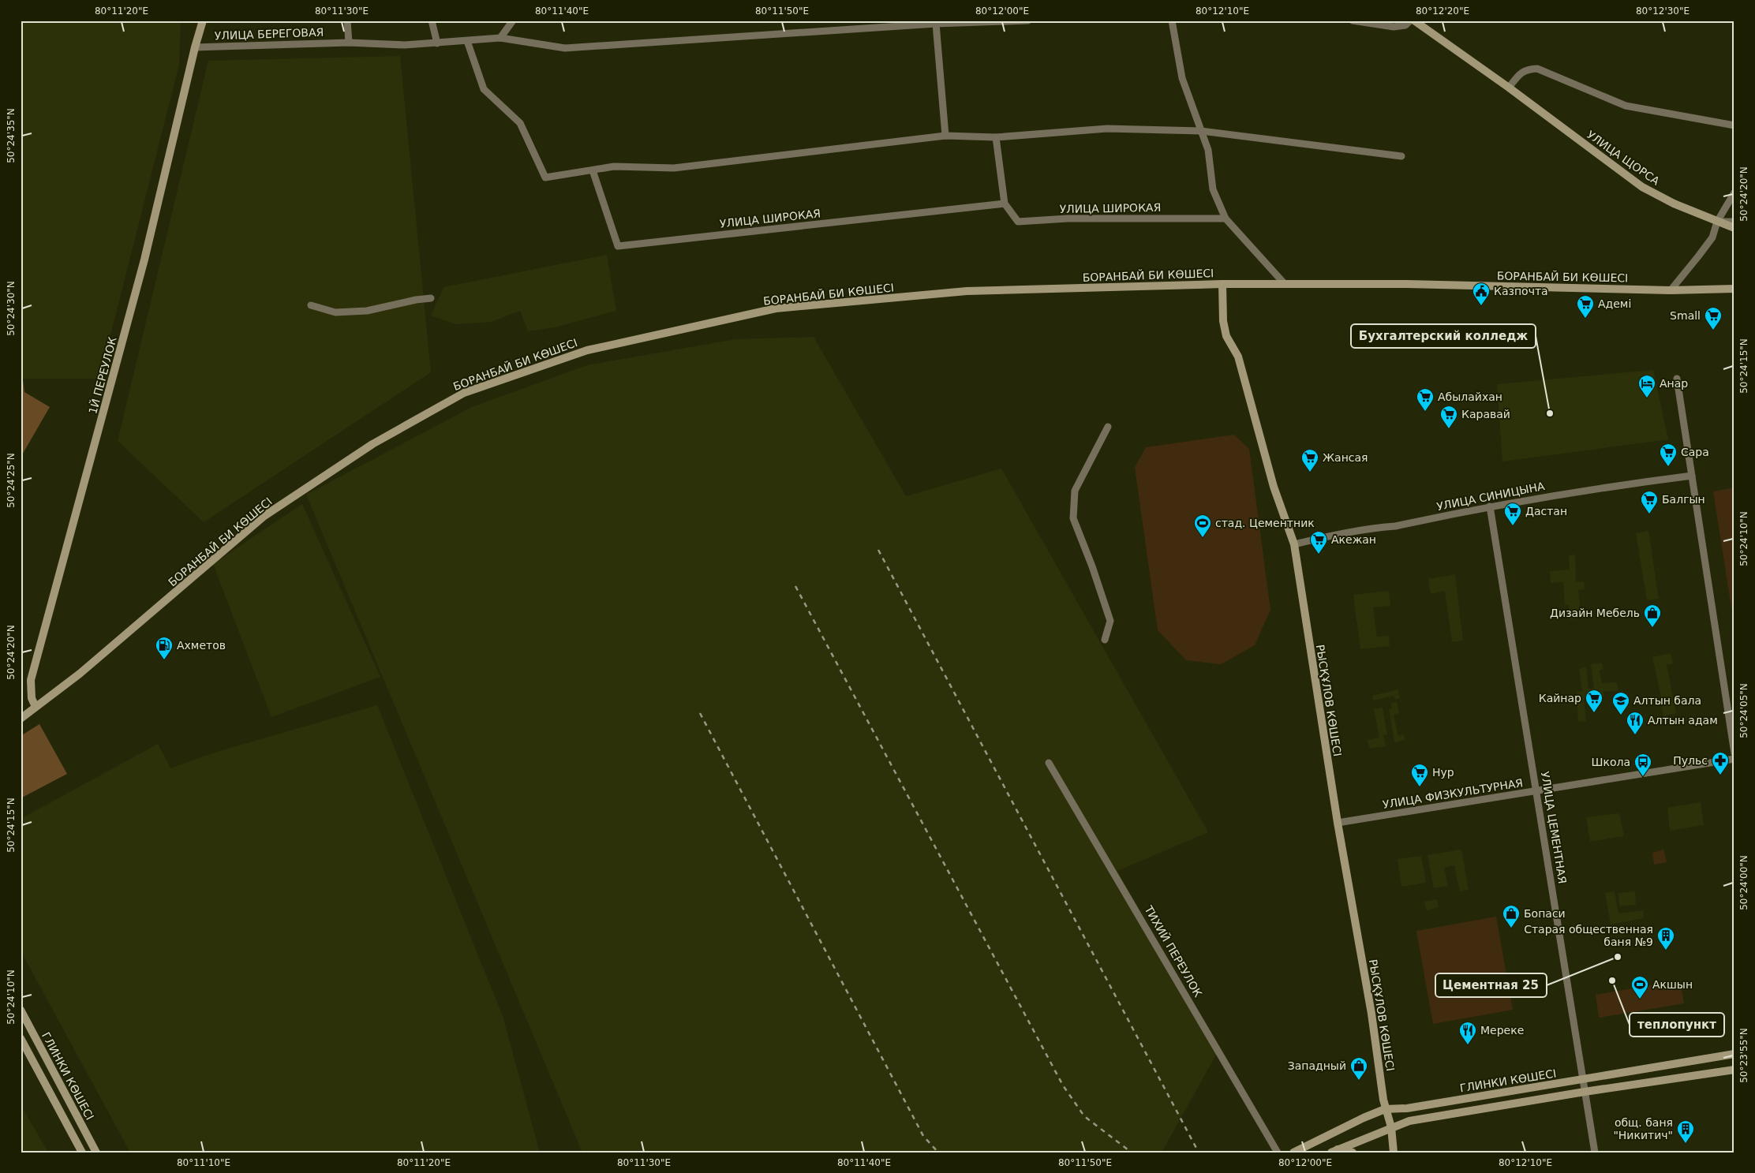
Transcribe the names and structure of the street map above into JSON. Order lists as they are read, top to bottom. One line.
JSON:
{"streets":{"main road":["УЛИЦА ЩОРСА","БОРАНБАЙ БИ КӨШЕСІ","1Й ПЕРЕУЛОК","РЫСҚҰЛОВ КӨШЕСІ","ГЛИНКИ КӨШЕСІ"],"street":["УЛИЦА БЕРЕГОВАЯ","УЛИЦА ШИРОКАЯ","УЛИЦА СИНИЦЫНА","УЛИЦА ФИЗКУЛЬТУРНАЯ","УЛИЦА ЦЕМЕНТНАЯ","ТИХИЙ ПЕРЕУЛОК"]},"crossings":[["УЛИЦА БЕРЕГОВАЯ","1Й ПЕРЕУЛОК"],["БОРАНБАЙ БИ КӨШЕСІ","1Й ПЕРЕУЛОК"],["БОРАНБАЙ БИ КӨШЕСІ","РЫСҚҰЛОВ КӨШЕСІ"],["УЛИЦА СИНИЦЫНА","РЫСҚҰЛОВ КӨШЕСІ"],["УЛИЦА СИНИЦЫНА","УЛИЦА ЦЕМЕНТНАЯ"],["РЫСҚҰЛОВ КӨШЕСІ","УЛИЦА ФИЗКУЛЬТУРНАЯ"],["РЫСҚҰЛОВ КӨШЕСІ","ГЛИНКИ КӨШЕСІ"],["УЛИЦА ФИЗКУЛЬТУРНАЯ","УЛИЦА ЦЕМЕНТНАЯ"],["УЛИЦА ЦЕМЕНТНАЯ","ГЛИНКИ КӨШЕСІ"]],"places":{"public building":["Казпочта"],"supermarket":["Адемi","Small","Абылайхан","Каравай","Сара","Жансая","Балгын","Дастан","Акежан","Кайнар","Нур"],"hotel":["Анар"],"other":["Бухгалтерский колледж","Цементная 25","теплопункт"],"sports":["стад. Цементник","Акшын"],"shop":["Дизайн Мебель","Бопаси","Западный"],"fuel station":["Ахметов"],"school or university":["Алтын бала"],"restaurant":["Алтын адам","Мереке"],"pharmacy":["Пульс"],"bus stop":["Школа"],"building":["Старая общественная баня №9","общ. баня \"Никитич\""]},"coordinates":["80°11'20\"E","80°11'30\"E","80°11'40\"E","80°11'50\"E","80°12'00\"E","80°12'10\"E","80°12'20\"E","80°12'30\"E","50°24'35\"N","50°24'20\"N","50°24'30\"N","50°24'15\"N","50°24'25\"N","50°24'10\"N","50°24'05\"N","50°24'00\"N","50°23'55\"N","80°11'10\"E"]}
